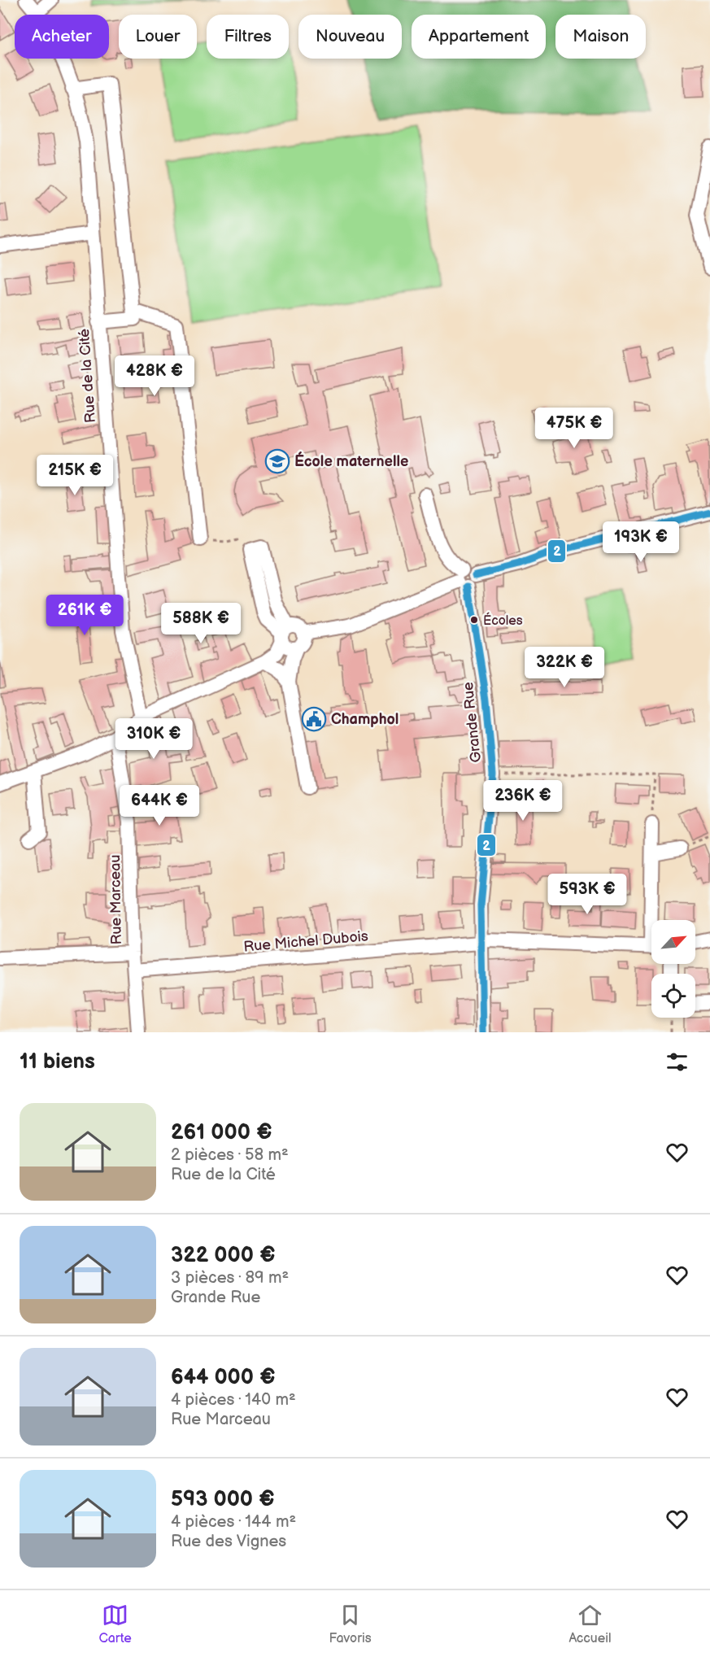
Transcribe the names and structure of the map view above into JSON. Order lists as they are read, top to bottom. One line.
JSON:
{"streets":{"street":["Rue de la Cité","Grande Rue","Rue Marceau","Rue Michel Dubois"]},"crossings":[["Grande Rue","Rue Michel Dubois"],["Rue Marceau","Rue Michel Dubois"]],"places":{"school or university":["École maternelle"],"other":["Écoles"],"public building":["Champhol"]},"lines":["transit line 2"],"north":"top right","page":{"chip":["Acheter","Louer","Filtres","Nouveau","Appartement","Maison"],"price":["428K €","475K €","215K €","193K €","261K €","588K €","322K €","310K €","236K €","644K €","593K €"],"heading":"11 biens","list":[{"name":"261 000 €","note":"2 pièces · 58 m² · Rue de la Cité"},{"name":"322 000 €","note":"3 pièces · 89 m² · Grande Rue"},{"name":"644 000 €","note":"4 pièces · 140 m² · Rue Marceau"},{"name":"593 000 €","note":"4 pièces · 144 m² · Rue des Vignes"}],"tabs":["Carte","Favoris","Accueil"]}}
